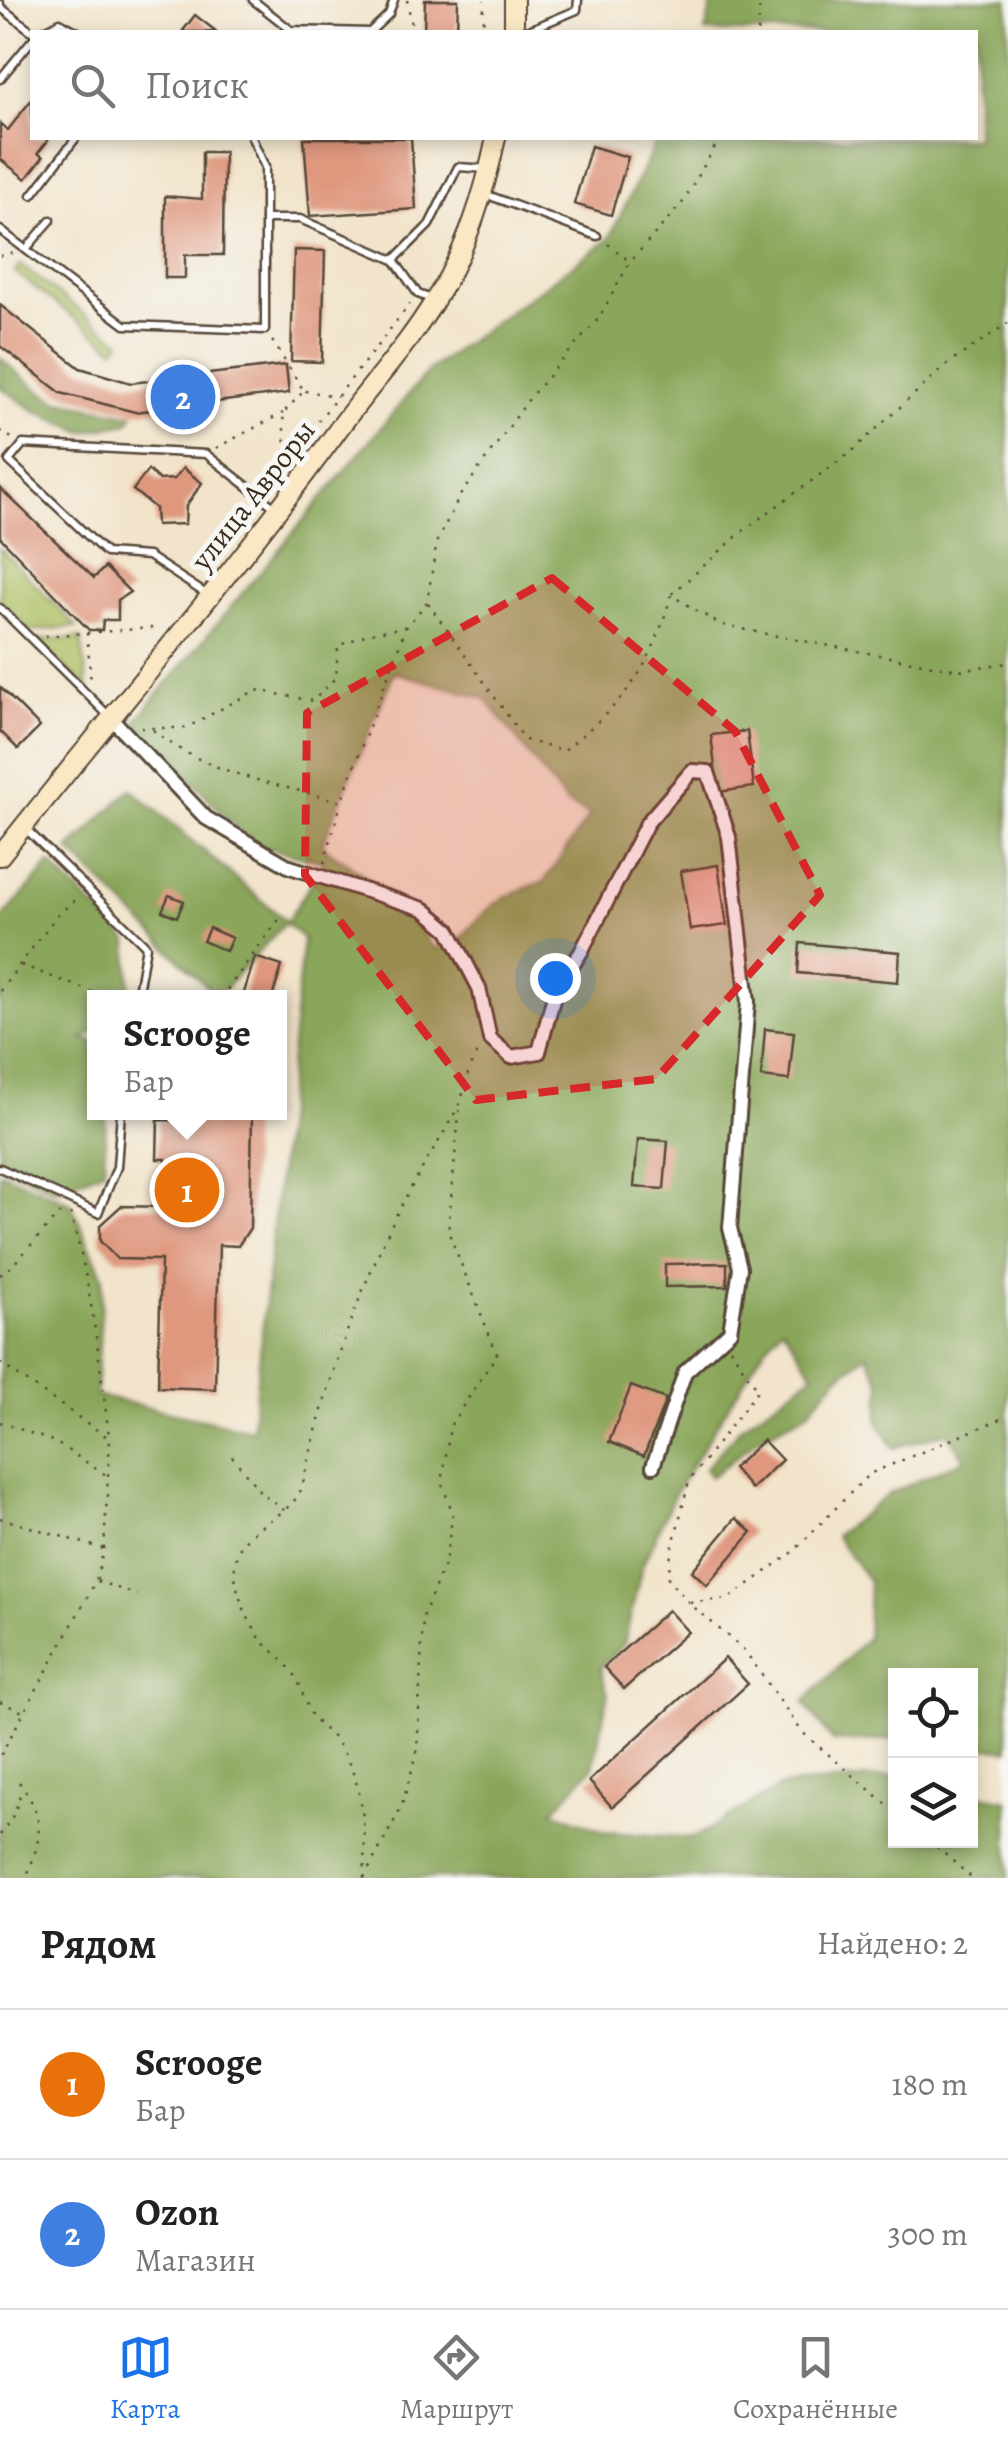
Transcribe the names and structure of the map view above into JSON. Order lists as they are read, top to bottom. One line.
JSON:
{"streets":{"street":["улица Авроры"]},"page":{"search":"Поиск","pins":["2","1"],"popup":["Scrooge","Бар"],"heading":["Рядом","Найдено: 2"],"list":[{"mark":"1","name":"Scrooge","note":"Бар","value":"180 m"},{"mark":"2","name":"Ozon","note":"Магазин","value":"300 m"}],"nav":["Карта","Маршрут","Сохранённые"]}}
